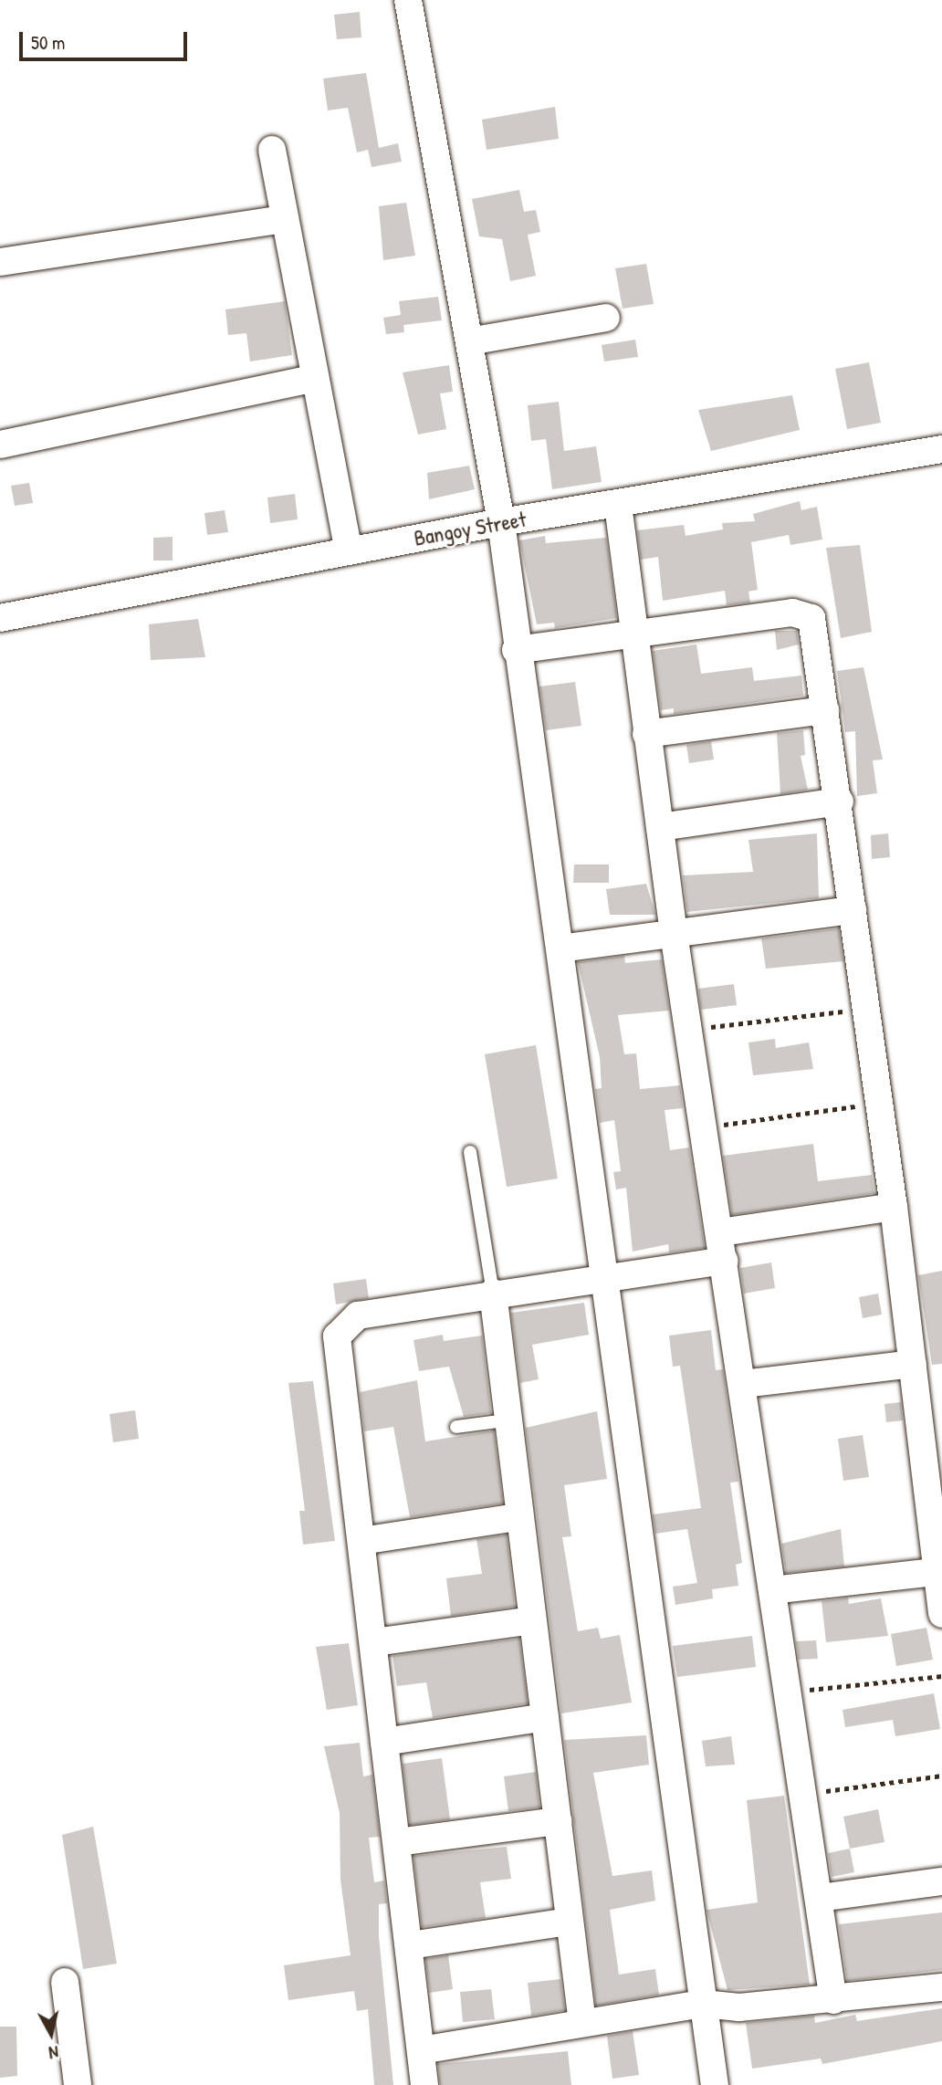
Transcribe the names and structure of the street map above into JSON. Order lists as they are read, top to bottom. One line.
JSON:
{"streets":{"street":["Bangoy Street"]},"scale_bar":"50 m","north":"bottom"}
